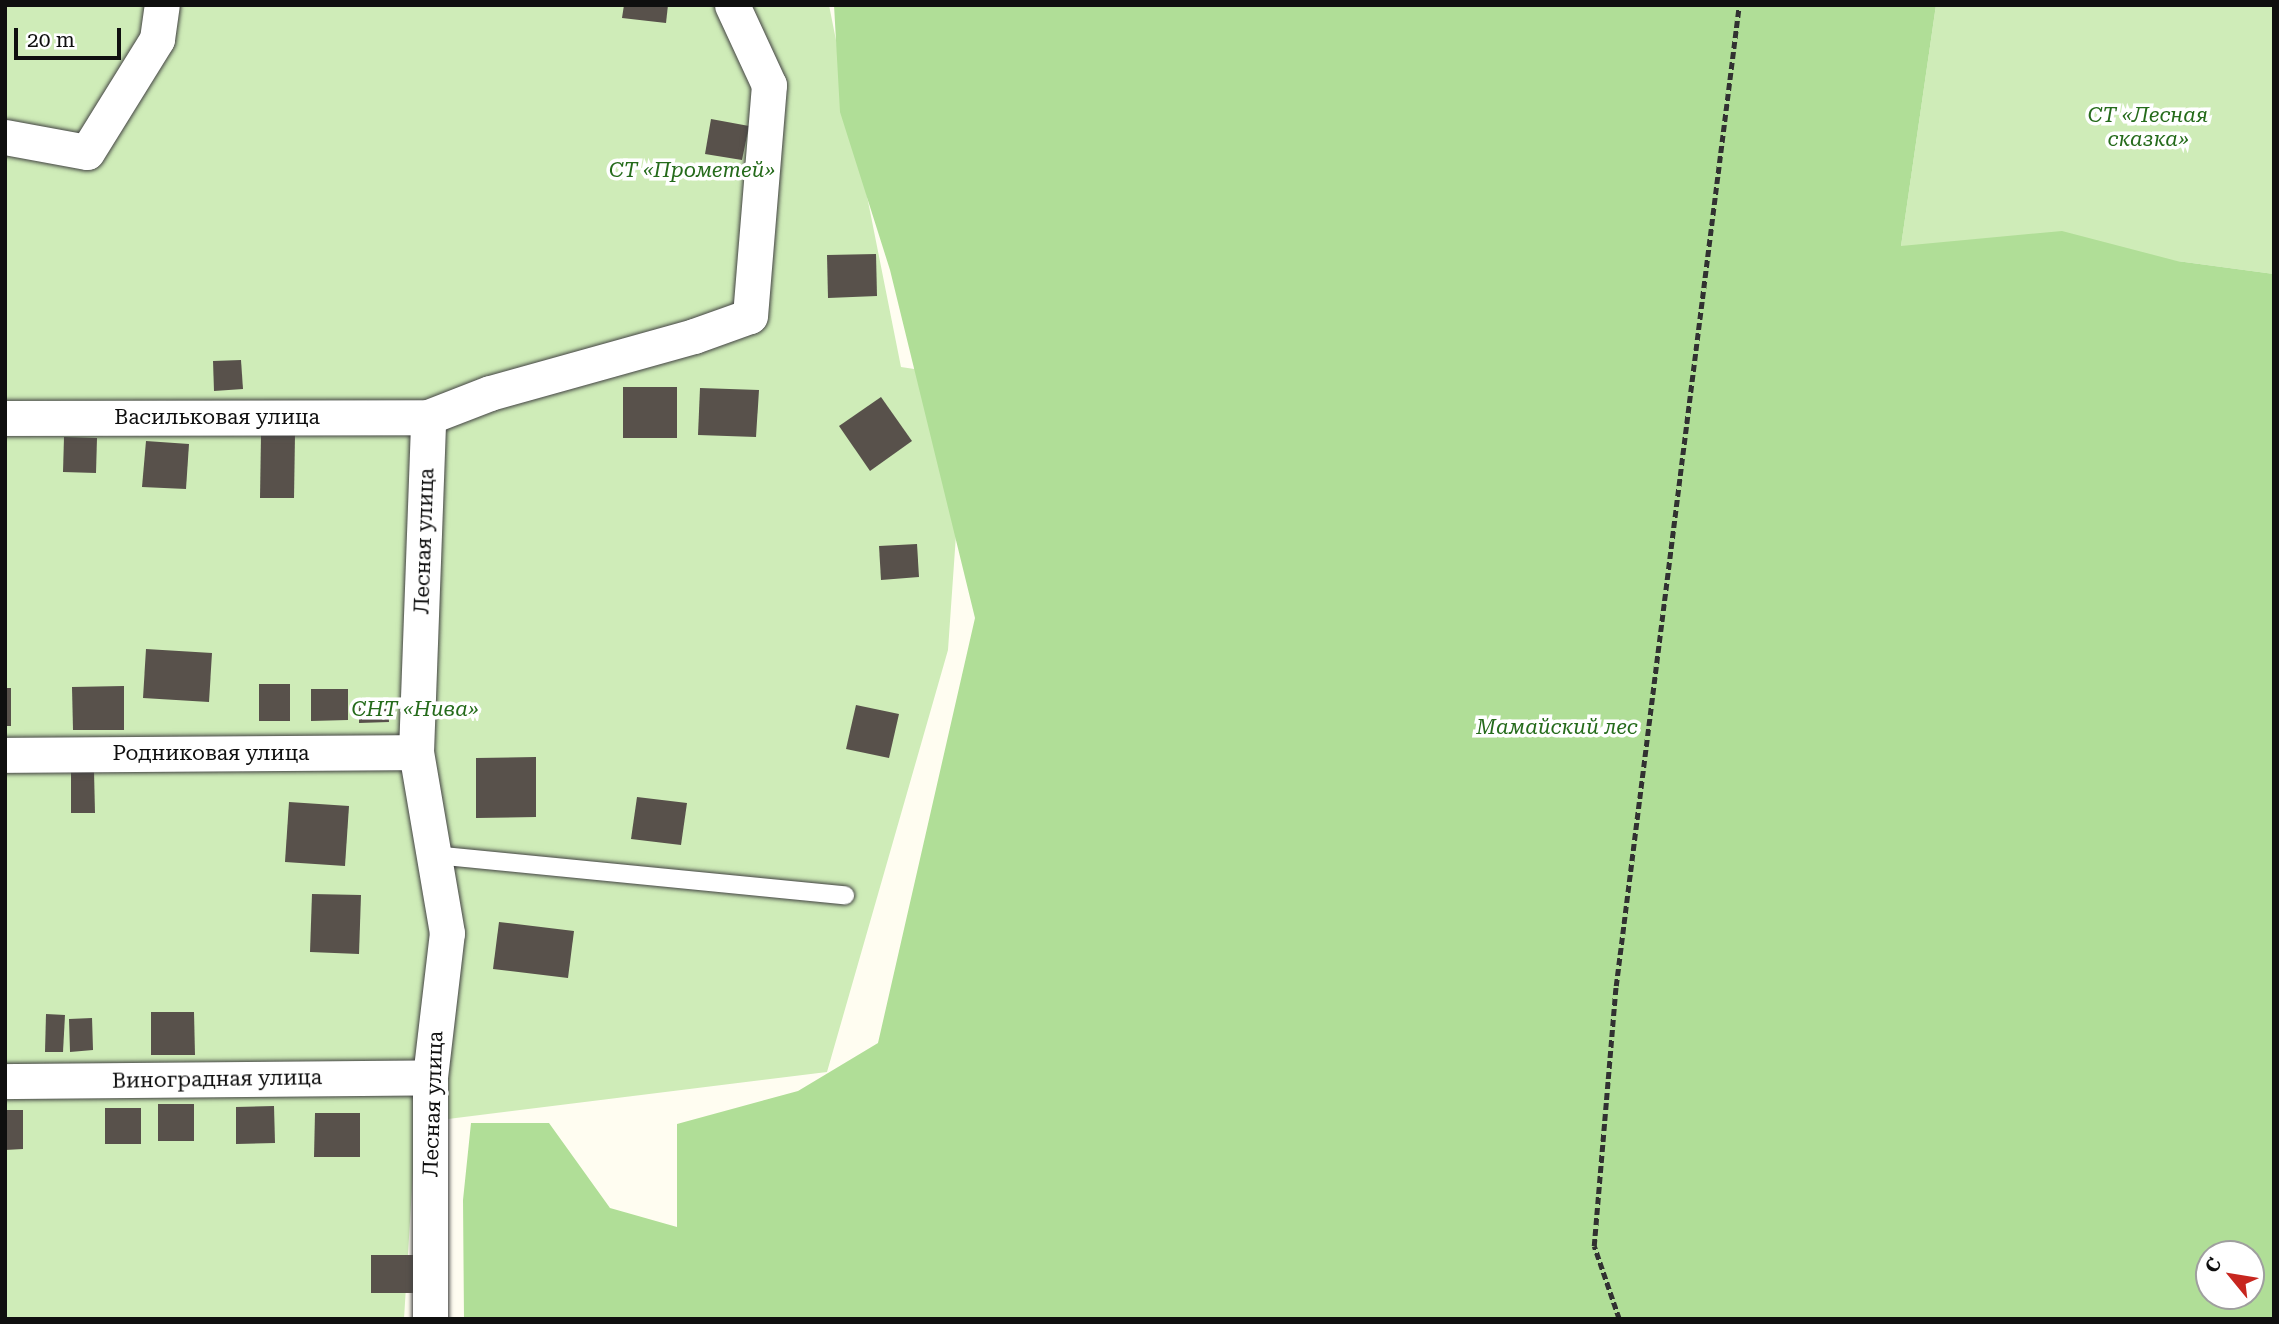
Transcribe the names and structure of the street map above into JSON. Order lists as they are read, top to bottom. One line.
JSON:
{"streets":{"street":["Васильковая улица","Лесная улица","Родниковая улица","Виноградная улица"]},"crossings":[["Васильковая улица","Лесная улица"],["Лесная улица","Родниковая улица"],["Лесная улица","Виноградная улица"]],"parks":["СТ «Лесная сказка»","СТ «Прометей»","СНТ «Нива»","Мамайский лес"],"scale_bar":"20 m","north":"top left"}
